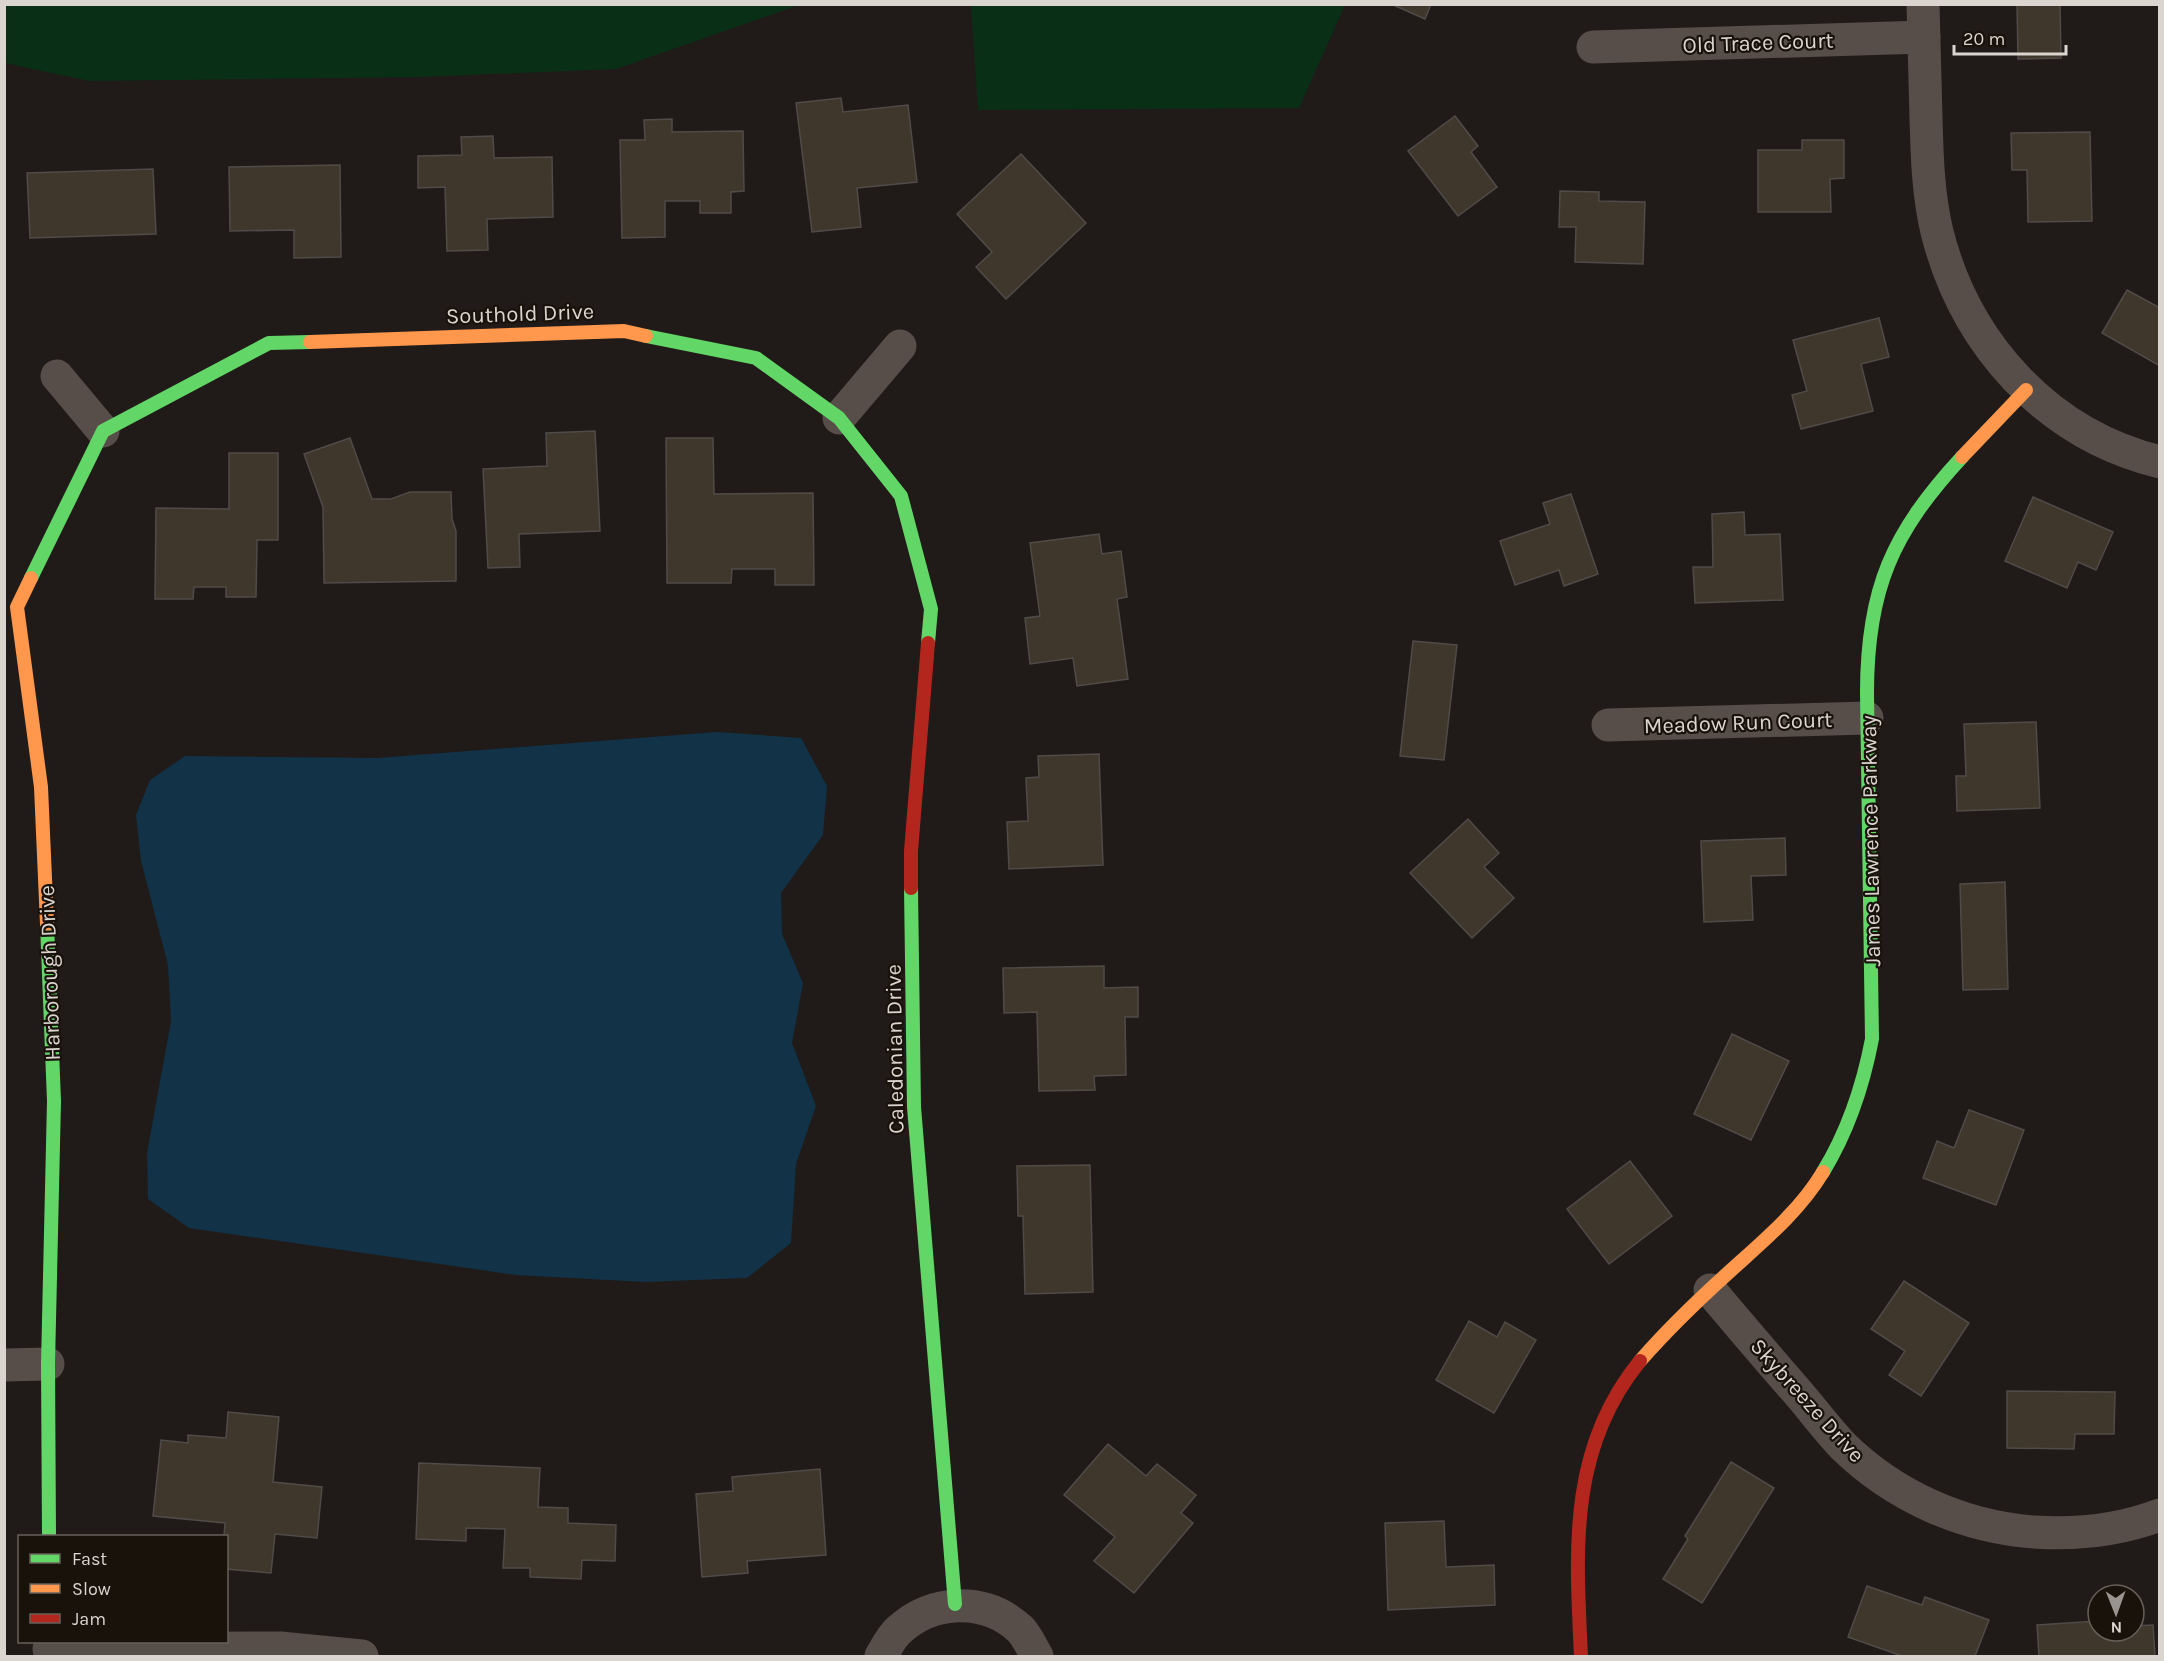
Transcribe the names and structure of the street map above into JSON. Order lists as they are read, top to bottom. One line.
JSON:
{"streets":{"street":["Old Trace Court","Southold Drive","Meadow Run Court","James Lawrence Parkway","Harborough Drive","Caledonian Drive","Skybreeze Drive"]},"crossings":[["Southold Drive","Harborough Drive"],["Southold Drive","Caledonian Drive"],["Meadow Run Court","James Lawrence Parkway"],["James Lawrence Parkway","Skybreeze Drive"]],"legend":["Fast","Slow","Jam"],"scale_bar":"20 m","north":"bottom"}
